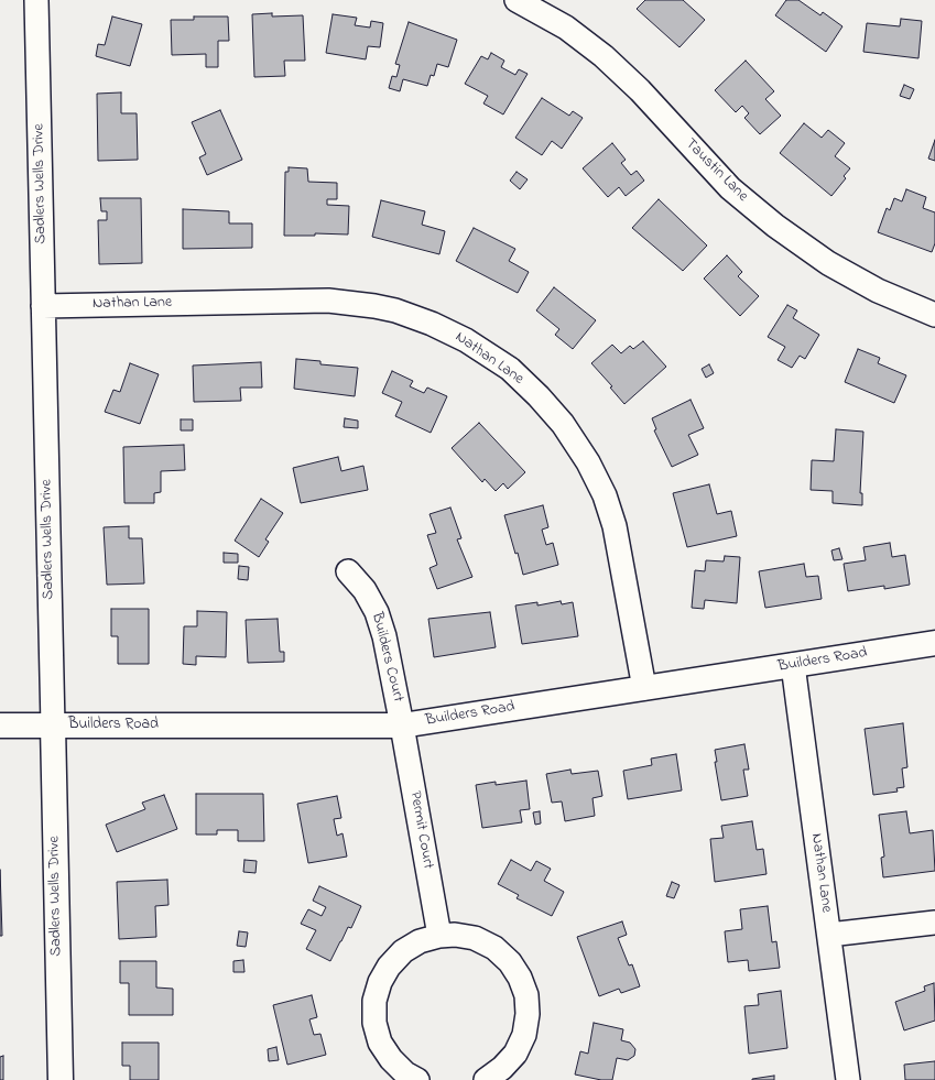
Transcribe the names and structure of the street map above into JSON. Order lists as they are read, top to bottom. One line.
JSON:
{"streets":{"street":["Taustin Lane","Sadlers Wells Drive","Nathan Lane","Builders Court","Builders Road","Permit Court"]},"crossings":[["Sadlers Wells Drive","Nathan Lane"],["Sadlers Wells Drive","Builders Road"],["Nathan Lane","Builders Road"],["Builders Court","Builders Road"],["Builders Court","Permit Court"],["Builders Road","Permit Court"]]}
